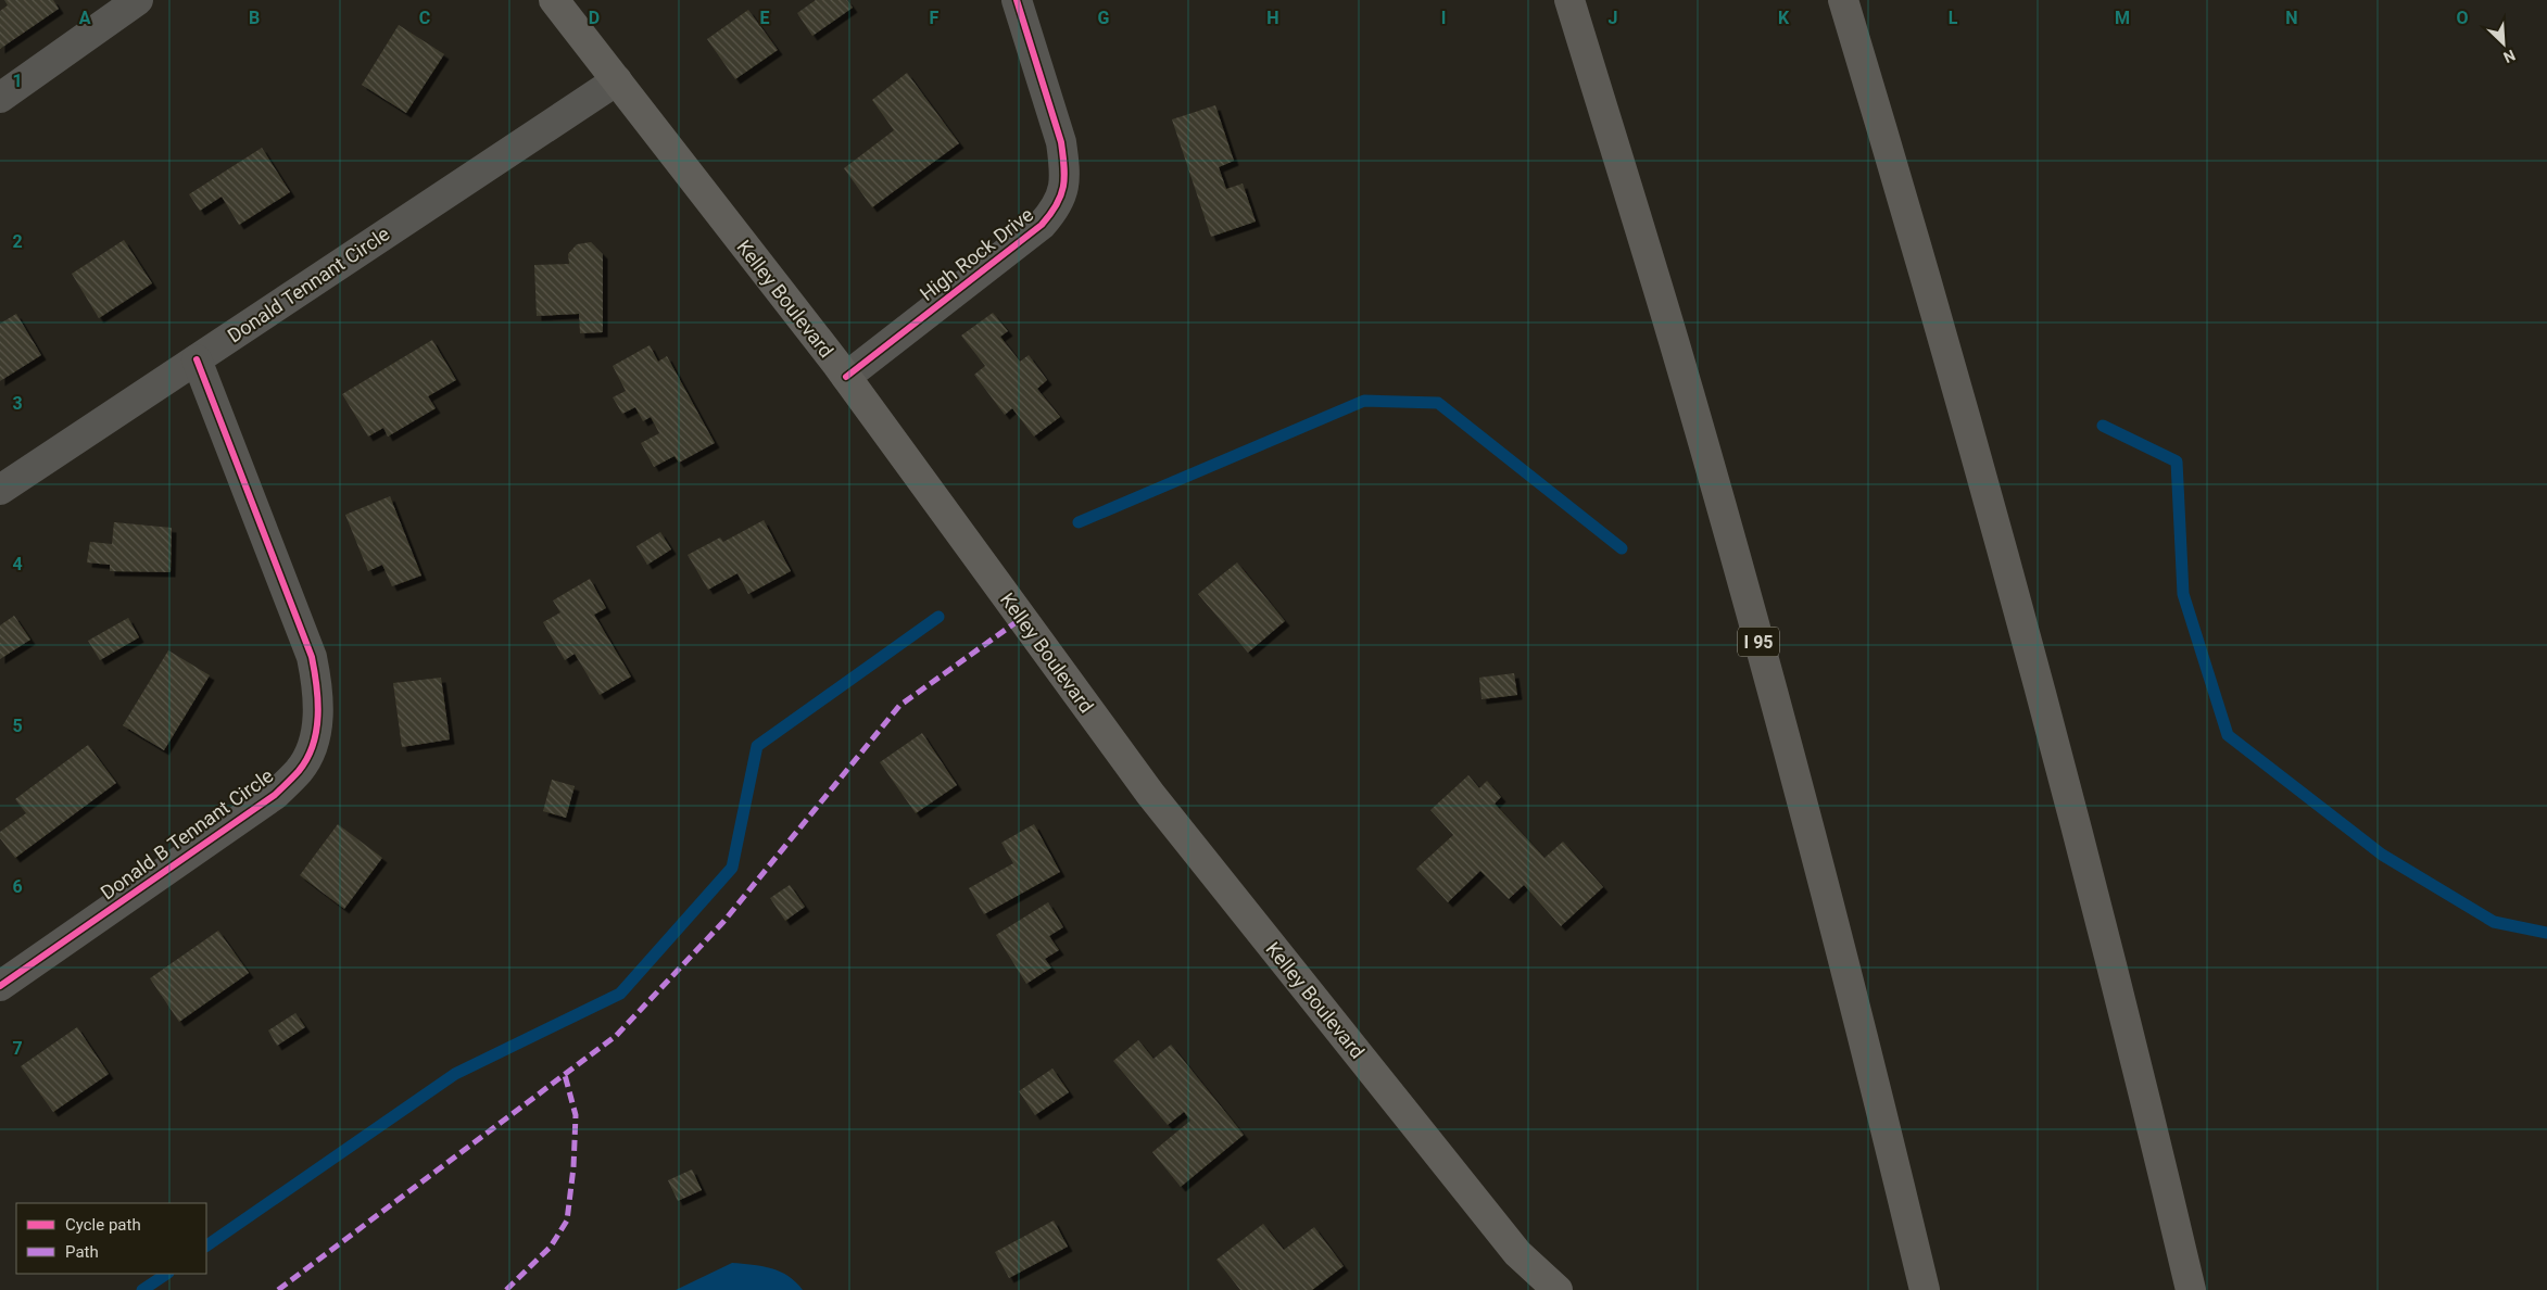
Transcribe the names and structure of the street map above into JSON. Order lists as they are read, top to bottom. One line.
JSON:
{"streets":{"highway":["I 95"],"main road":["Kelley Boulevard"],"street":["High Rock Drive","Donald Tennant Circle","Donald B Tennant Circle"]},"crossings":[["High Rock Drive","Kelley Boulevard"],["Donald Tennant Circle","Kelley Boulevard"],["Donald Tennant Circle","Donald B Tennant Circle"]],"legend":["Cycle path","Path"],"north":"bottom right","grid":{"columns":["A","B","C","D","E","F","G","H","I","J","K","L","M","N","O"],"rows":["1","2","3","4","5","6","7"]}}
